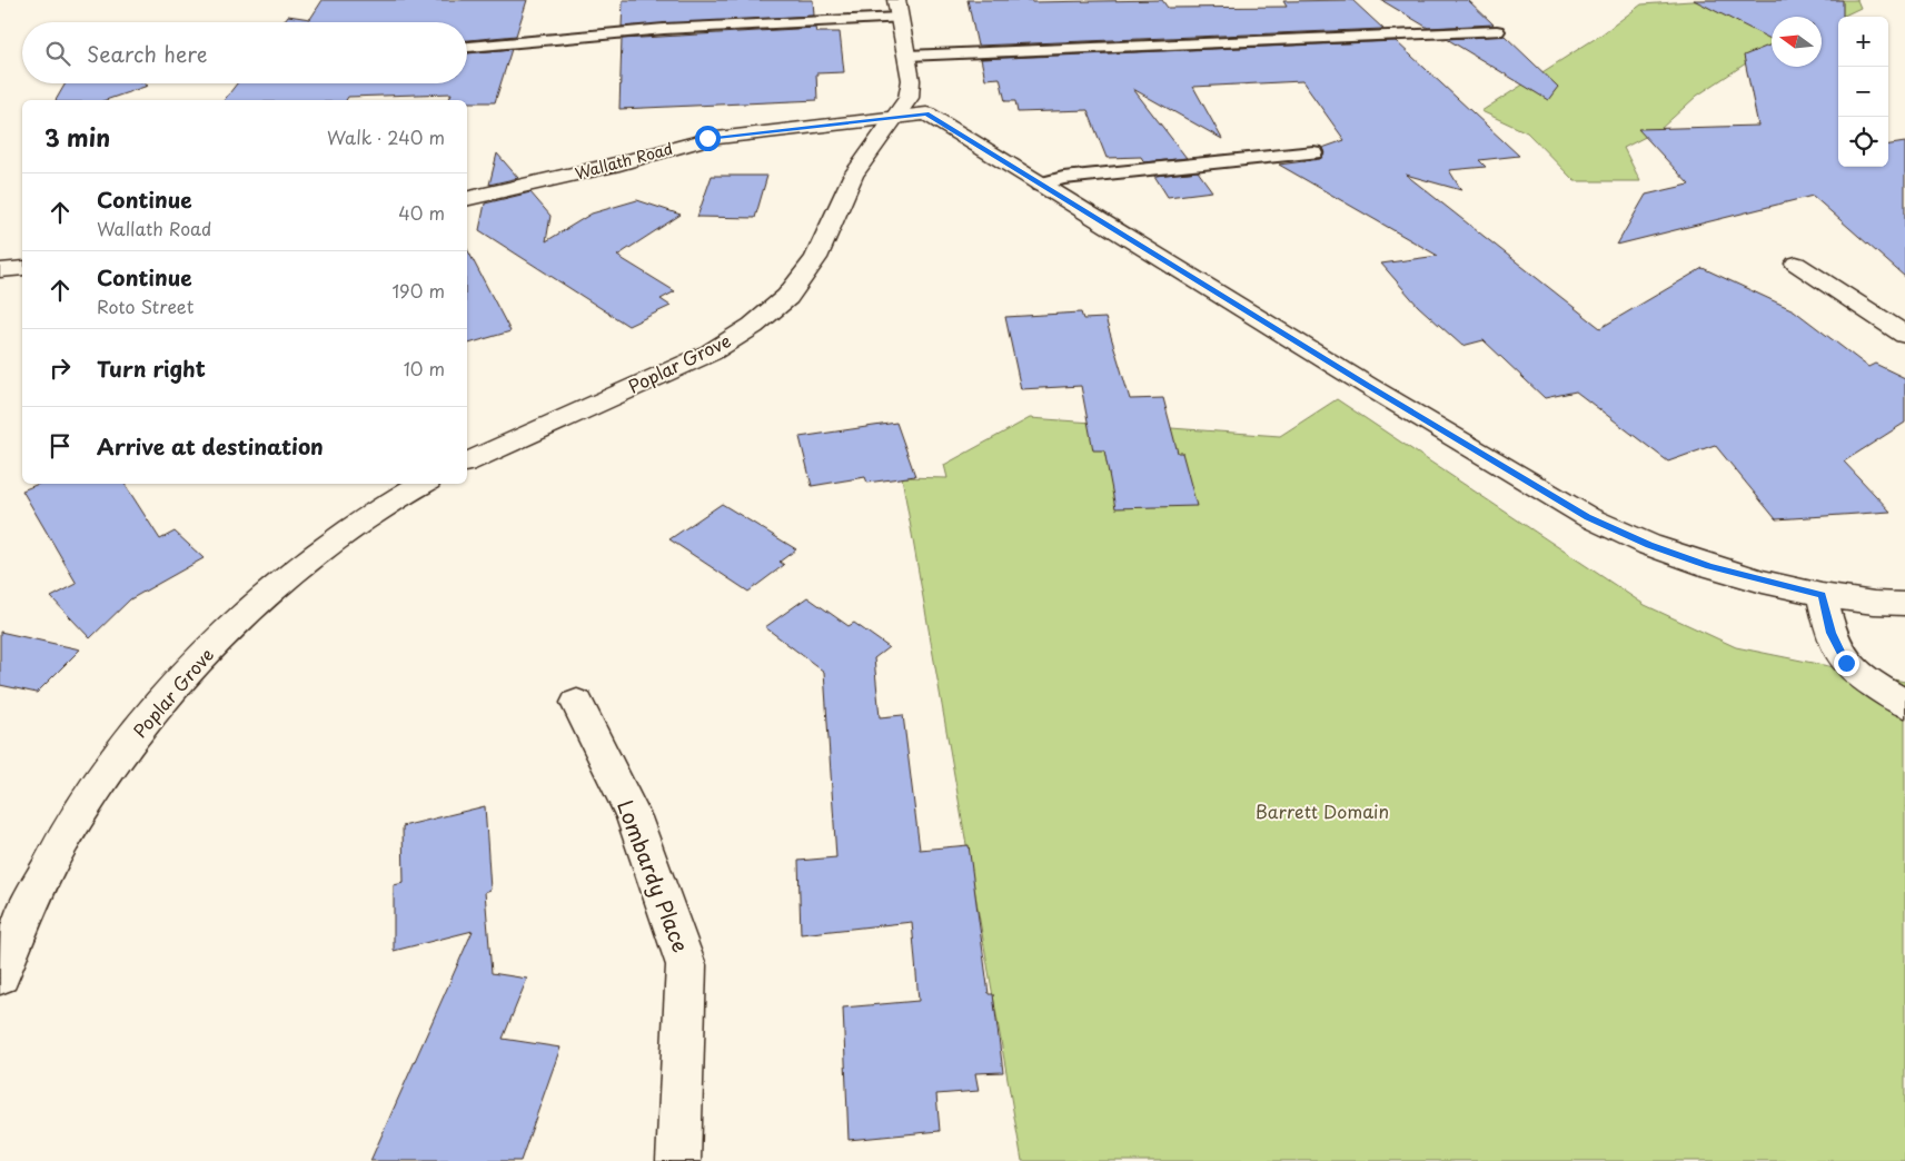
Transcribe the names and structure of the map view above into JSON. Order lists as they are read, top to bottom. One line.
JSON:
{"streets":{"street":["Wallath Road","Poplar Grove","Lombardy Place"]},"crossings":[["Wallath Road","Poplar Grove"]],"parks":["Barrett Domain"],"north":"left","page":{"map_buttons":["+","−"],"search":"Search here","heading":["3 min","Walk · 240 m"],"list":[["Continue","Wallath Road","40 m"],["Continue","Roto Street","190 m"],["Turn right","10 m"],"Arrive at destination"]}}
